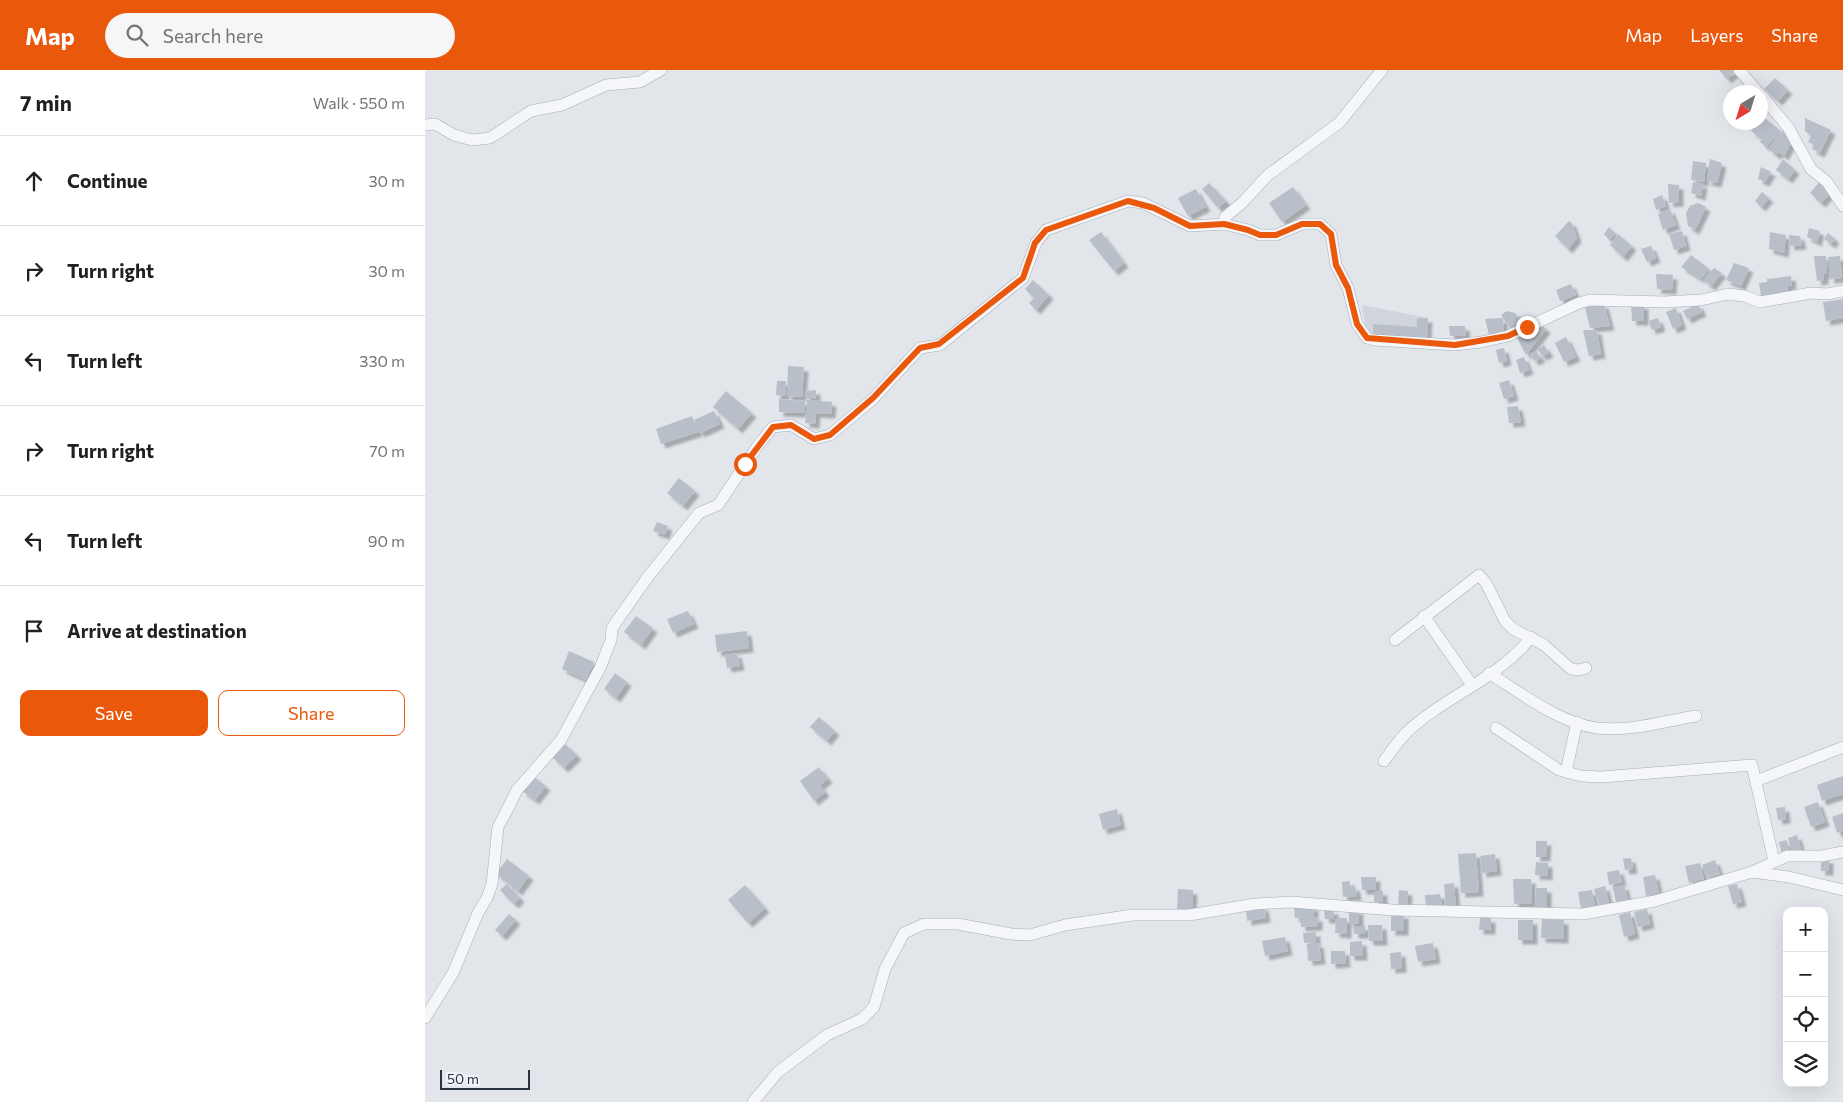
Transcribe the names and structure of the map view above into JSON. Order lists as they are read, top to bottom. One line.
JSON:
{"scale_bar":"50 m","north":"bottom left","page":{"header":"Map","search":"Search here","nav":["Map","Layers","Share"],"heading":["7 min","Walk · 550 m"],"list":[["Continue","30 m"],["Turn right","30 m"],["Turn left","330 m"],["Turn right","70 m"],["Turn left","90 m"],"Arrive at destination"],"buttons":["Save","Share"],"map_buttons":["+","−"],"scale":"50 m"}}
